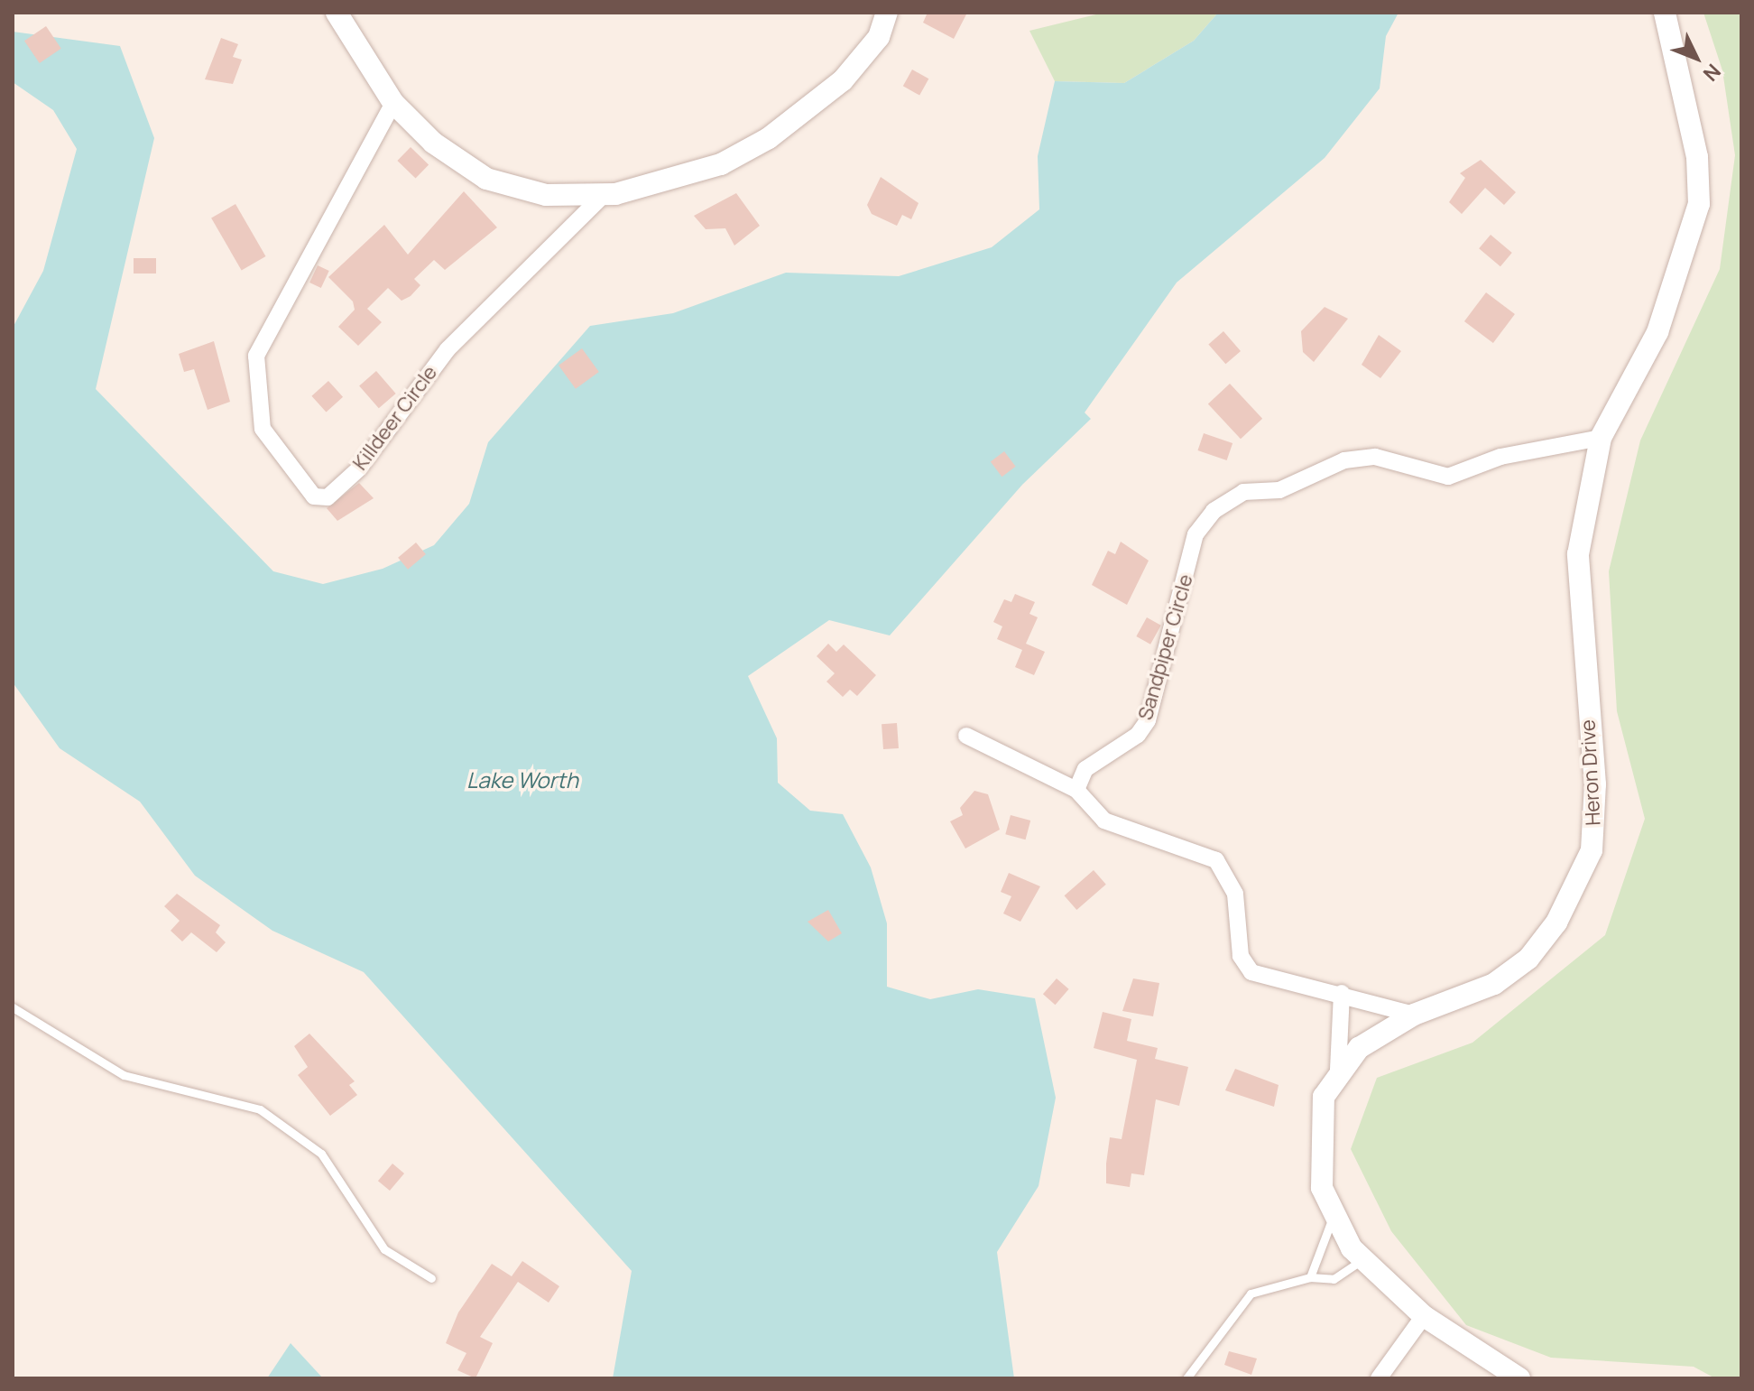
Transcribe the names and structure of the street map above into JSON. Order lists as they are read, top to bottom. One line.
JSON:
{"streets":{"street":["Killdeer Circle","Sandpiper Circle","Heron Drive"]},"crossings":[["Sandpiper Circle","Heron Drive"]],"water":["Lake Worth"],"north":"bottom right"}
